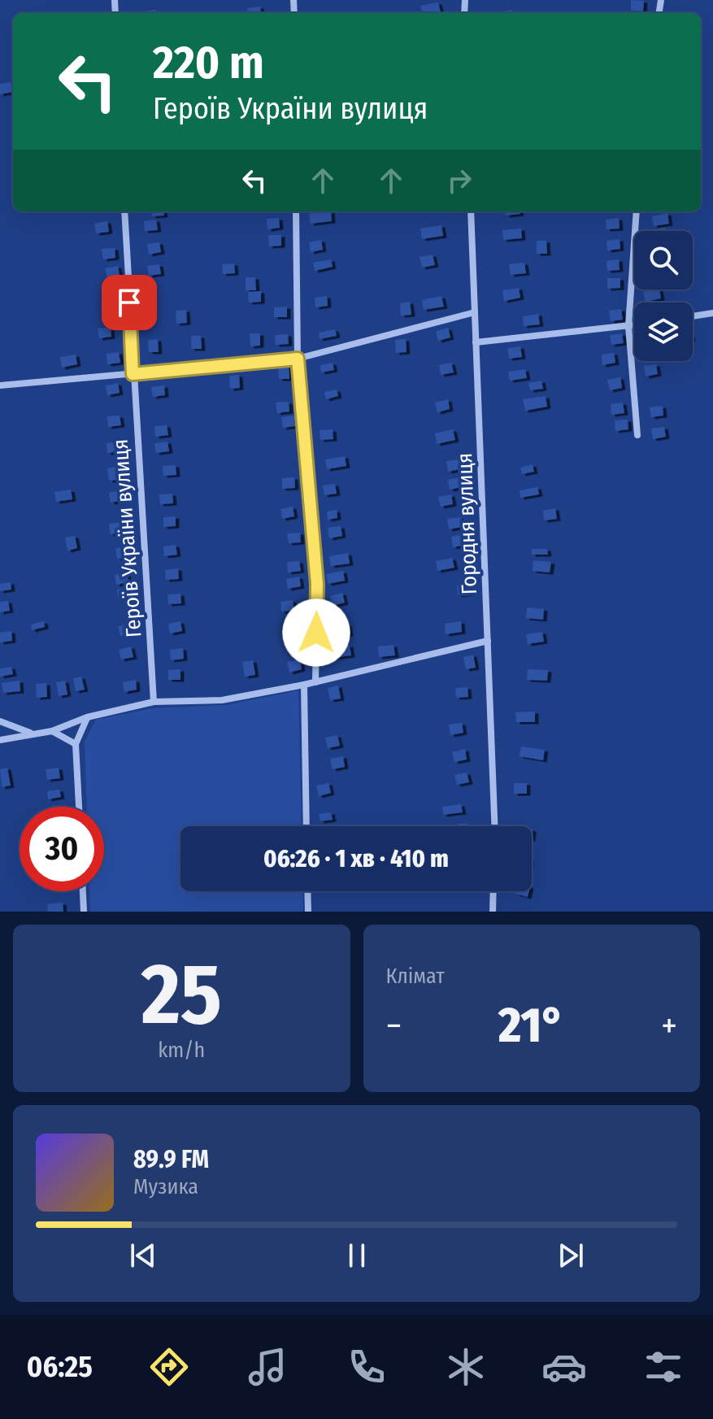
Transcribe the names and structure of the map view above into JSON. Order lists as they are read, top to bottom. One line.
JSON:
{"streets":{"street":["Городня вулиця","Героїв України вулиця"]},"page":{"turn":["220 m","Героїв України вулиця"],"limit":"30","trip":"06:26 · 1 хв · 410 m","tile":[["25","km/h"],"Клімат"],"heat":["−","21°","+"],"song":["89.9 FM","Музика"],"tabs":"06:25"}}
